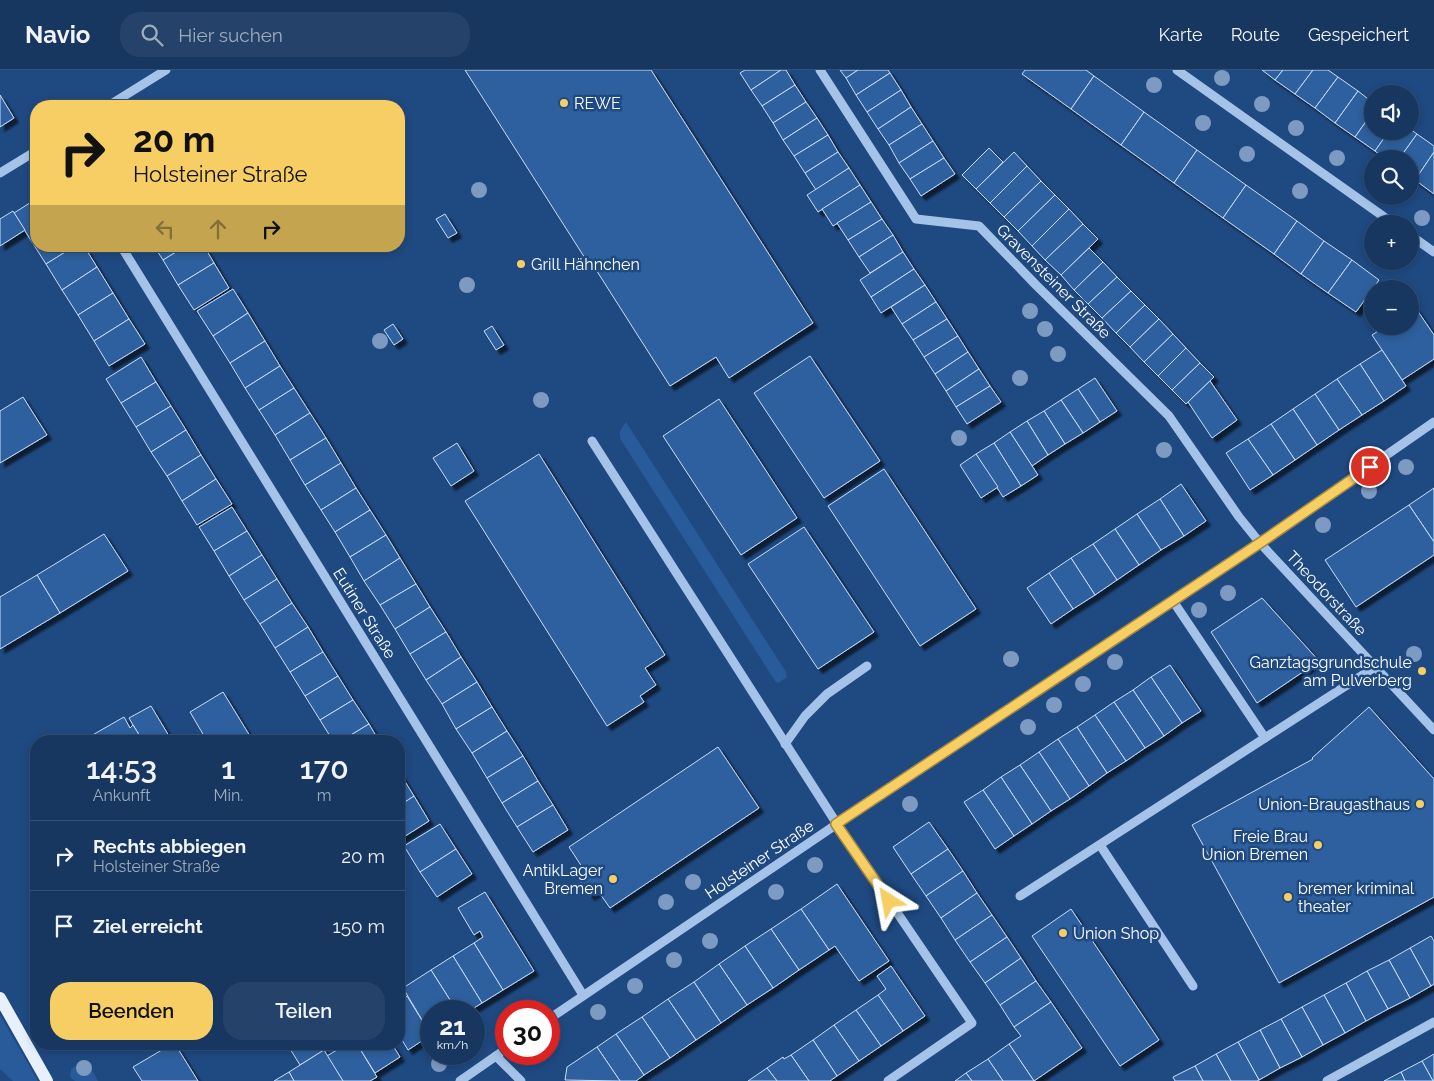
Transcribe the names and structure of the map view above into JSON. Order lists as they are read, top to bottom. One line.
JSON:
{"streets":{"street":["Gravensteiner Straße","Theodorstraße","Eutiner Straße","Holsteiner Straße"]},"crossings":[["Gravensteiner Straße","Theodorstraße"],["Gravensteiner Straße","Holsteiner Straße"],["Theodorstraße","Holsteiner Straße"],["Eutiner Straße","Holsteiner Straße"]],"places":["REWE","Grill Hähnchen","Ganztagsgrundschule am Pulverberg","Union-Braugasthaus","Freie Brau Union Bremen","AntikLager Bremen","bremer kriminal theater","Union Shop"],"page":{"header":"Navio","search":"Hier suchen","nav":["Karte","Route","Gespeichert"],"map_buttons":["+","−"],"turn":["20 m","Holsteiner Straße"],"eta":["14:53","Ankunft","1","Min.","170","m"],"list":[{"name":"Rechts abbiegen","note":"Holsteiner Straße","value":"20 m"},{"name":"Ziel erreicht","value":"150 m"}],"buttons":["Beenden","Teilen"],"speed":"21 km/h","limit":"30"}}
